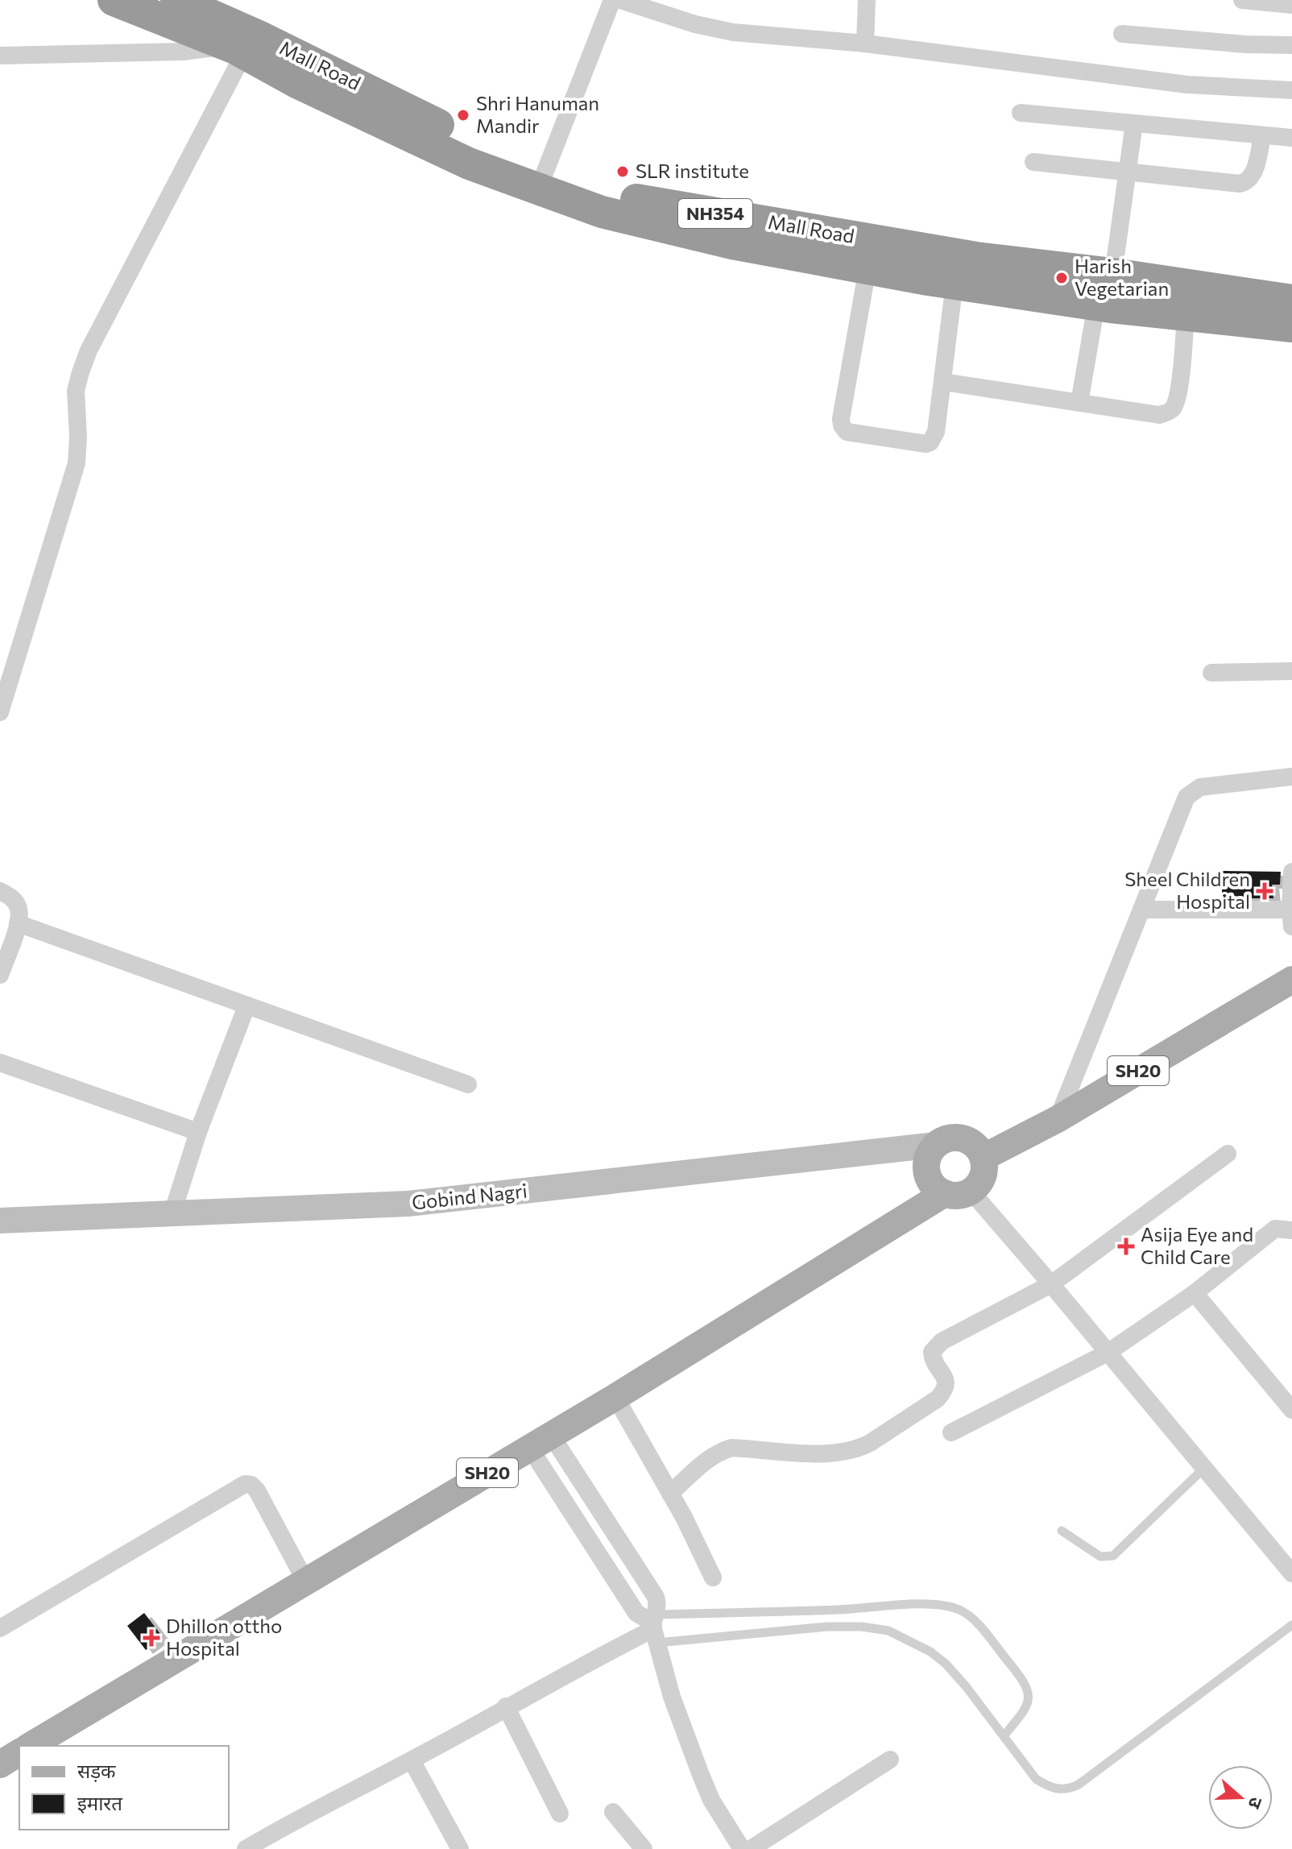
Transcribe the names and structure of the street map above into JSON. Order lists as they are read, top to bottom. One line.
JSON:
{"streets":{"highway":["Mall Road","NH354"],"main road":["SH20"],"street":["Gobind Nagri"]},"crossings":[["SH20","Gobind Nagri"]],"places":{"other":["Shri Hanuman Mandir","SLR institute","Harish Vegetarian"],"health":["Sheel Children Hospital","Asija Eye and Child Care","Dhillon ottho Hospital"]},"legend":["सड़क","इमारत"],"north":"right"}
